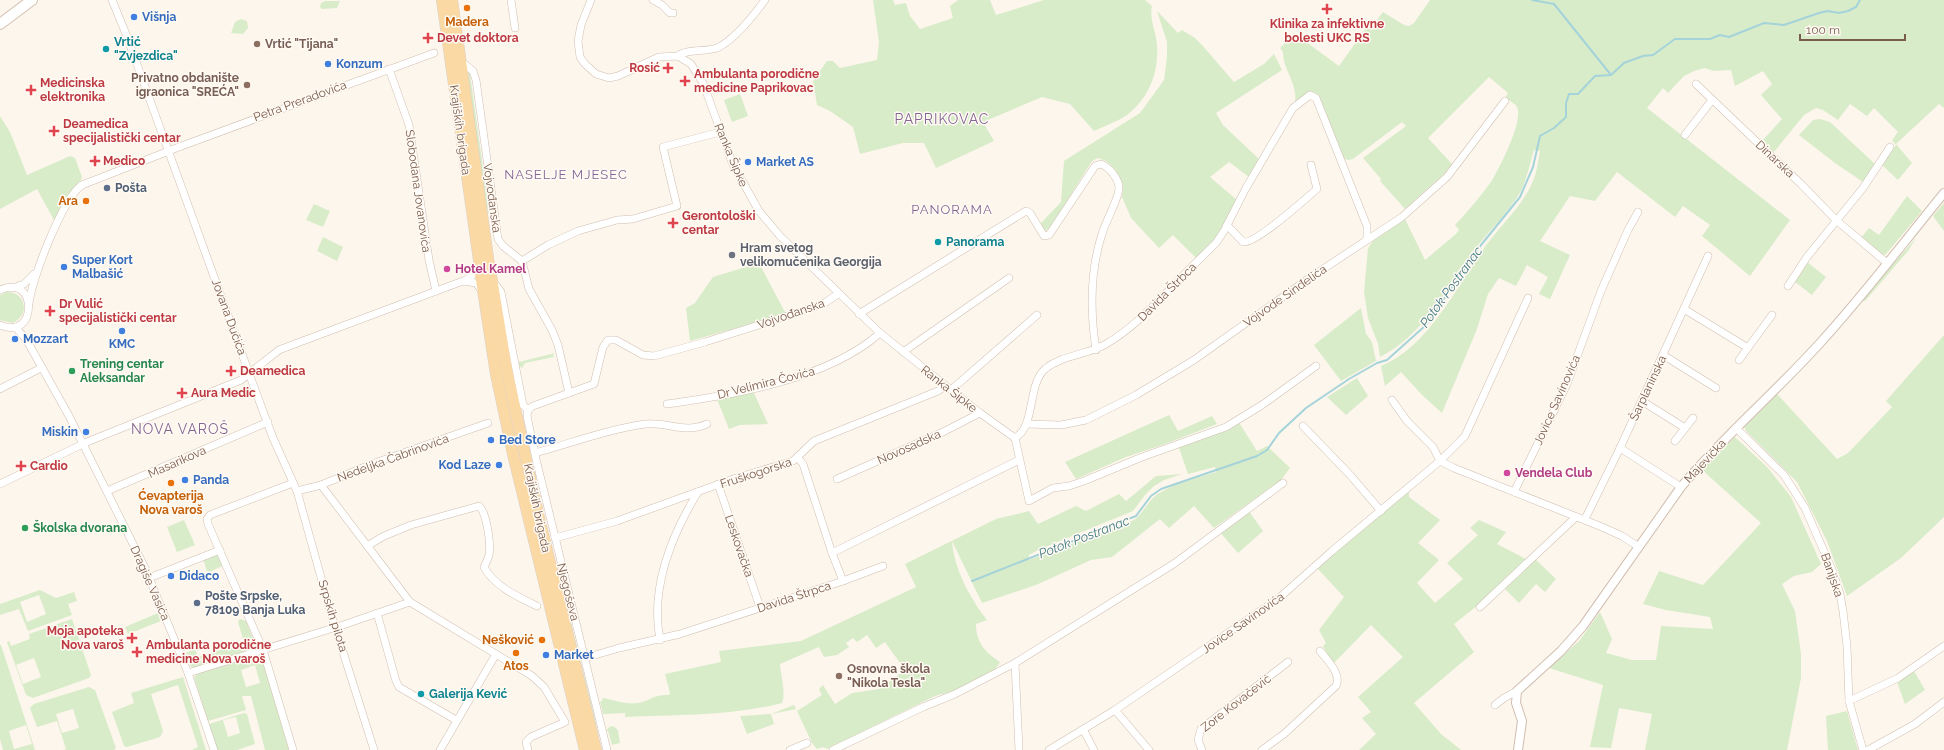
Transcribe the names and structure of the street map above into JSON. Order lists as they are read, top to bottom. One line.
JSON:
{"streets":{"main road":["Krajiških brigada"],"street":["Petra Preradovića","Ranka Šipke","Dinarska","Slobodana Jovanovića","Vojvođanska","Davida Štrbca","Vojvode Sinđelića","Jovana Dučića","Dr Velimira Čovića","Šarplaninska","Jovice Savinovića","Novosadska","Nedeljka Čabrinovića","Majevička","Masarikova","Fruškogorska","Leskovačka","Banijska","Dragiše Vasića","Njegoševa","Davida Štrpca","Srpskih pilota","Zore Kovačević"]},"crossings":[["Petra Preradovića","Slobodana Jovanovića"],["Petra Preradovića","Jovana Dučića"],["Krajiških brigada","Vojvođanska"],["Krajiških brigada","Njegoševa"],["Ranka Šipke","Vojvođanska"],["Ranka Šipke","Davida Štrbca"],["Ranka Šipke","Dr Velimira Čovića"],["Ranka Šipke","Novosadska"],["Ranka Šipke","Fruškogorska"],["Dinarska","Majevička"],["Vojvođanska","Njegoševa"],["Davida Štrbca","Vojvode Sinđelića"],["Jovana Dučića","Masarikova"],["Jovana Dučića","Srpskih pilota"],["Nedeljka Čabrinovića","Srpskih pilota"],["Majevička","Banijska"],["Masarikova","Dragiše Vasića"],["Fruškogorska","Leskovačka"],["Fruškogorska","Njegoševa"],["Fruškogorska","Davida Štrpca"],["Leskovačka","Davida Štrpca"],["Njegoševa","Davida Štrpca"]],"districts":["PAPRIKOVAC","NASELJE MJESEC","PANORAMA","NOVA VAROŠ"],"water":["Potok Postranac"],"places":{"other":["Madera","Višnja","Vrtić \"Tijana\"","Vrtić \"Zvjezdica\"","Konzum","Privatno obdanište igraonica \"SREĆA\"","Market AS","Pošta","Ara","Panorama","Hram svetog velikomučenika Georgija","Super Kort Malbašić","Hotel Kamel","KMC","Mozzart","Trening centar Aleksandar","Miskin","Bed Store","Kod Laze","Vendela Club","Panda","Ćevapterija Nova varoš","Školska dvorana","Didaco","Pošte Srpske, 78109 Banja Luka","Nešković","Atos","Market","Osnovna škola \"Nikola Tesla\"","Galerija Kević"],"health":["Klinika za infektivne bolesti UKC RS","Devet doktora","Rosić","Ambulanta porodične medicine Paprikovac","Medicinska elektronika","Deamedica specijalistički centar","Medico","Gerontološki centar","Dr Vulić specijalistički centar","Deamedica","Aura Medic","Cardio","Moja apoteka Nova varoš","Ambulanta porodične medicine Nova varoš"]},"scale_bar":"100 m"}
